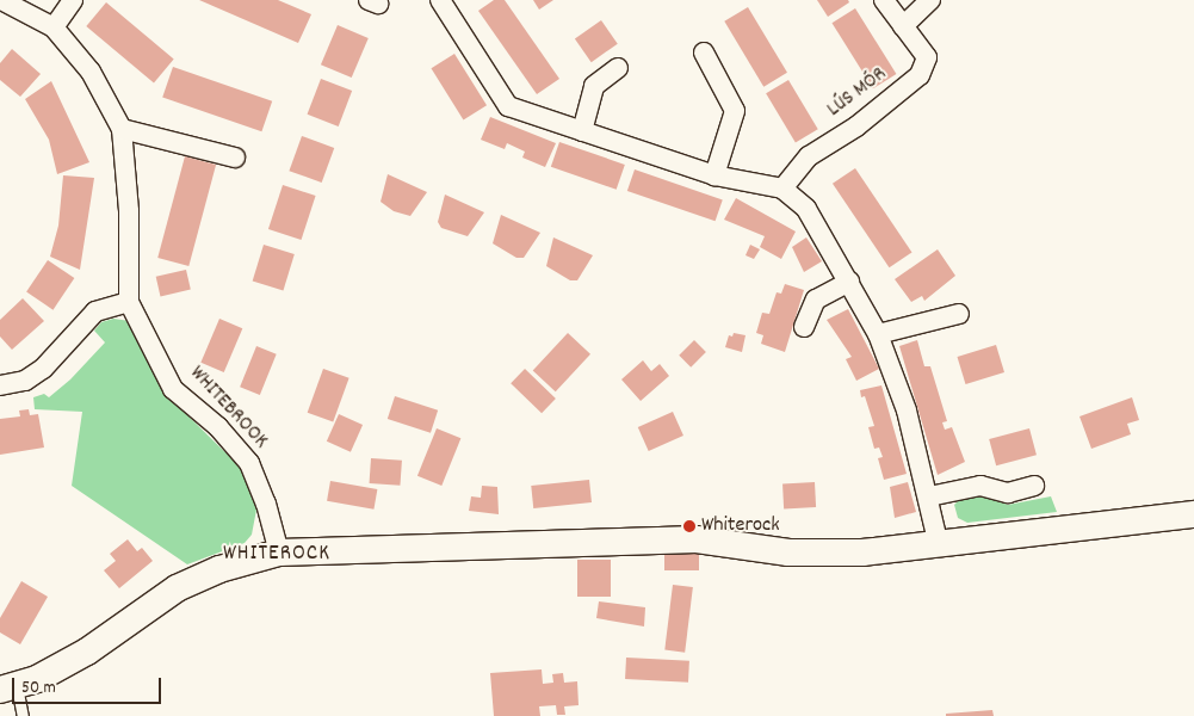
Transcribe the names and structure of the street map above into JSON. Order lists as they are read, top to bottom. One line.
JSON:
{"streets":{"street":["LÚS MÓR","WHITEBROOK"]},"districts":["WHITEROCK"],"places":["Whiterock"],"scale_bar":"50 m"}
